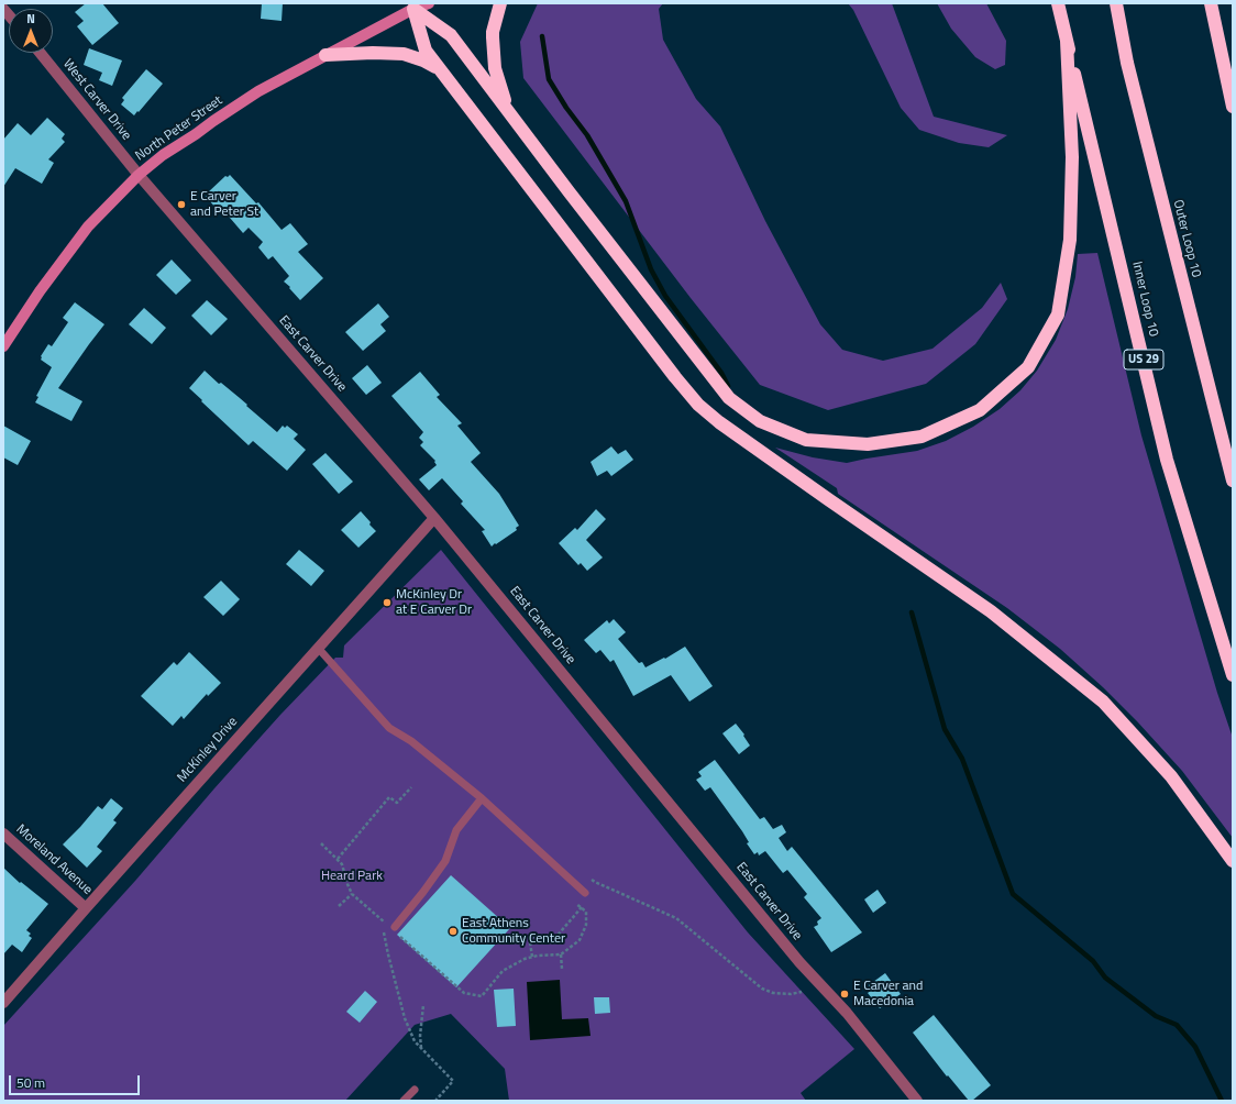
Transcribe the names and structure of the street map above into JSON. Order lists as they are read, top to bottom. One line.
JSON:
{"streets":{"highway":["Outer Loop 10","Inner Loop 10","US 29"],"street":["West Carver Drive","North Peter Street","East Carver Drive","McKinley Drive","Moreland Avenue"]},"crossings":[["West Carver Drive","North Peter Street"],["West Carver Drive","East Carver Drive"],["North Peter Street","East Carver Drive"],["East Carver Drive","McKinley Drive"],["McKinley Drive","Moreland Avenue"]],"parks":["Heard Park"],"places":["E Carver and Peter St","McKinley Dr at E Carver Dr","East Athens Community Center","E Carver and Macedonia"],"scale_bar":"50 m","north":"top"}
